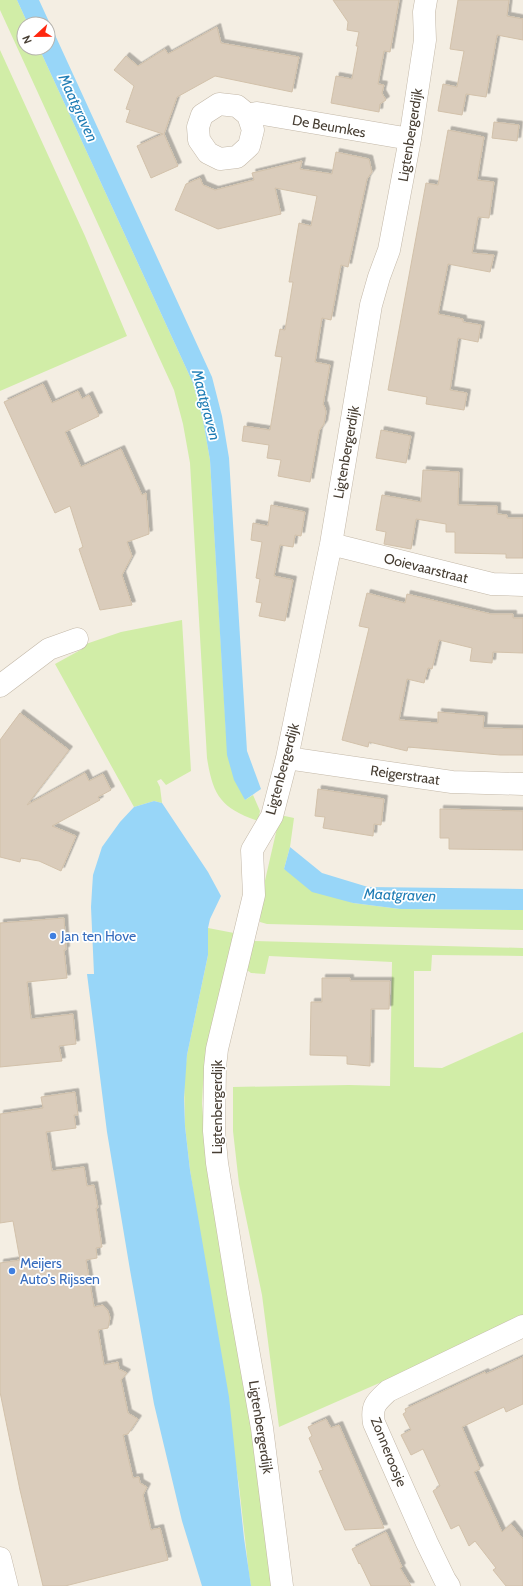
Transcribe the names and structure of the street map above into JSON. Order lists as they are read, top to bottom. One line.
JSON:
{"streets":{"street":["De Beumkes","Ligtenbergerdijk","Ooievaarstraat","Reigerstraat","Zonneroosje"]},"crossings":[["De Beumkes","Ligtenbergerdijk"],["Ligtenbergerdijk","Ooievaarstraat"],["Ligtenbergerdijk","Reigerstraat"]],"water":["Maatgraven"],"places":["Jan ten Hove","Meijers Auto's Rijssen"],"north":"left"}
